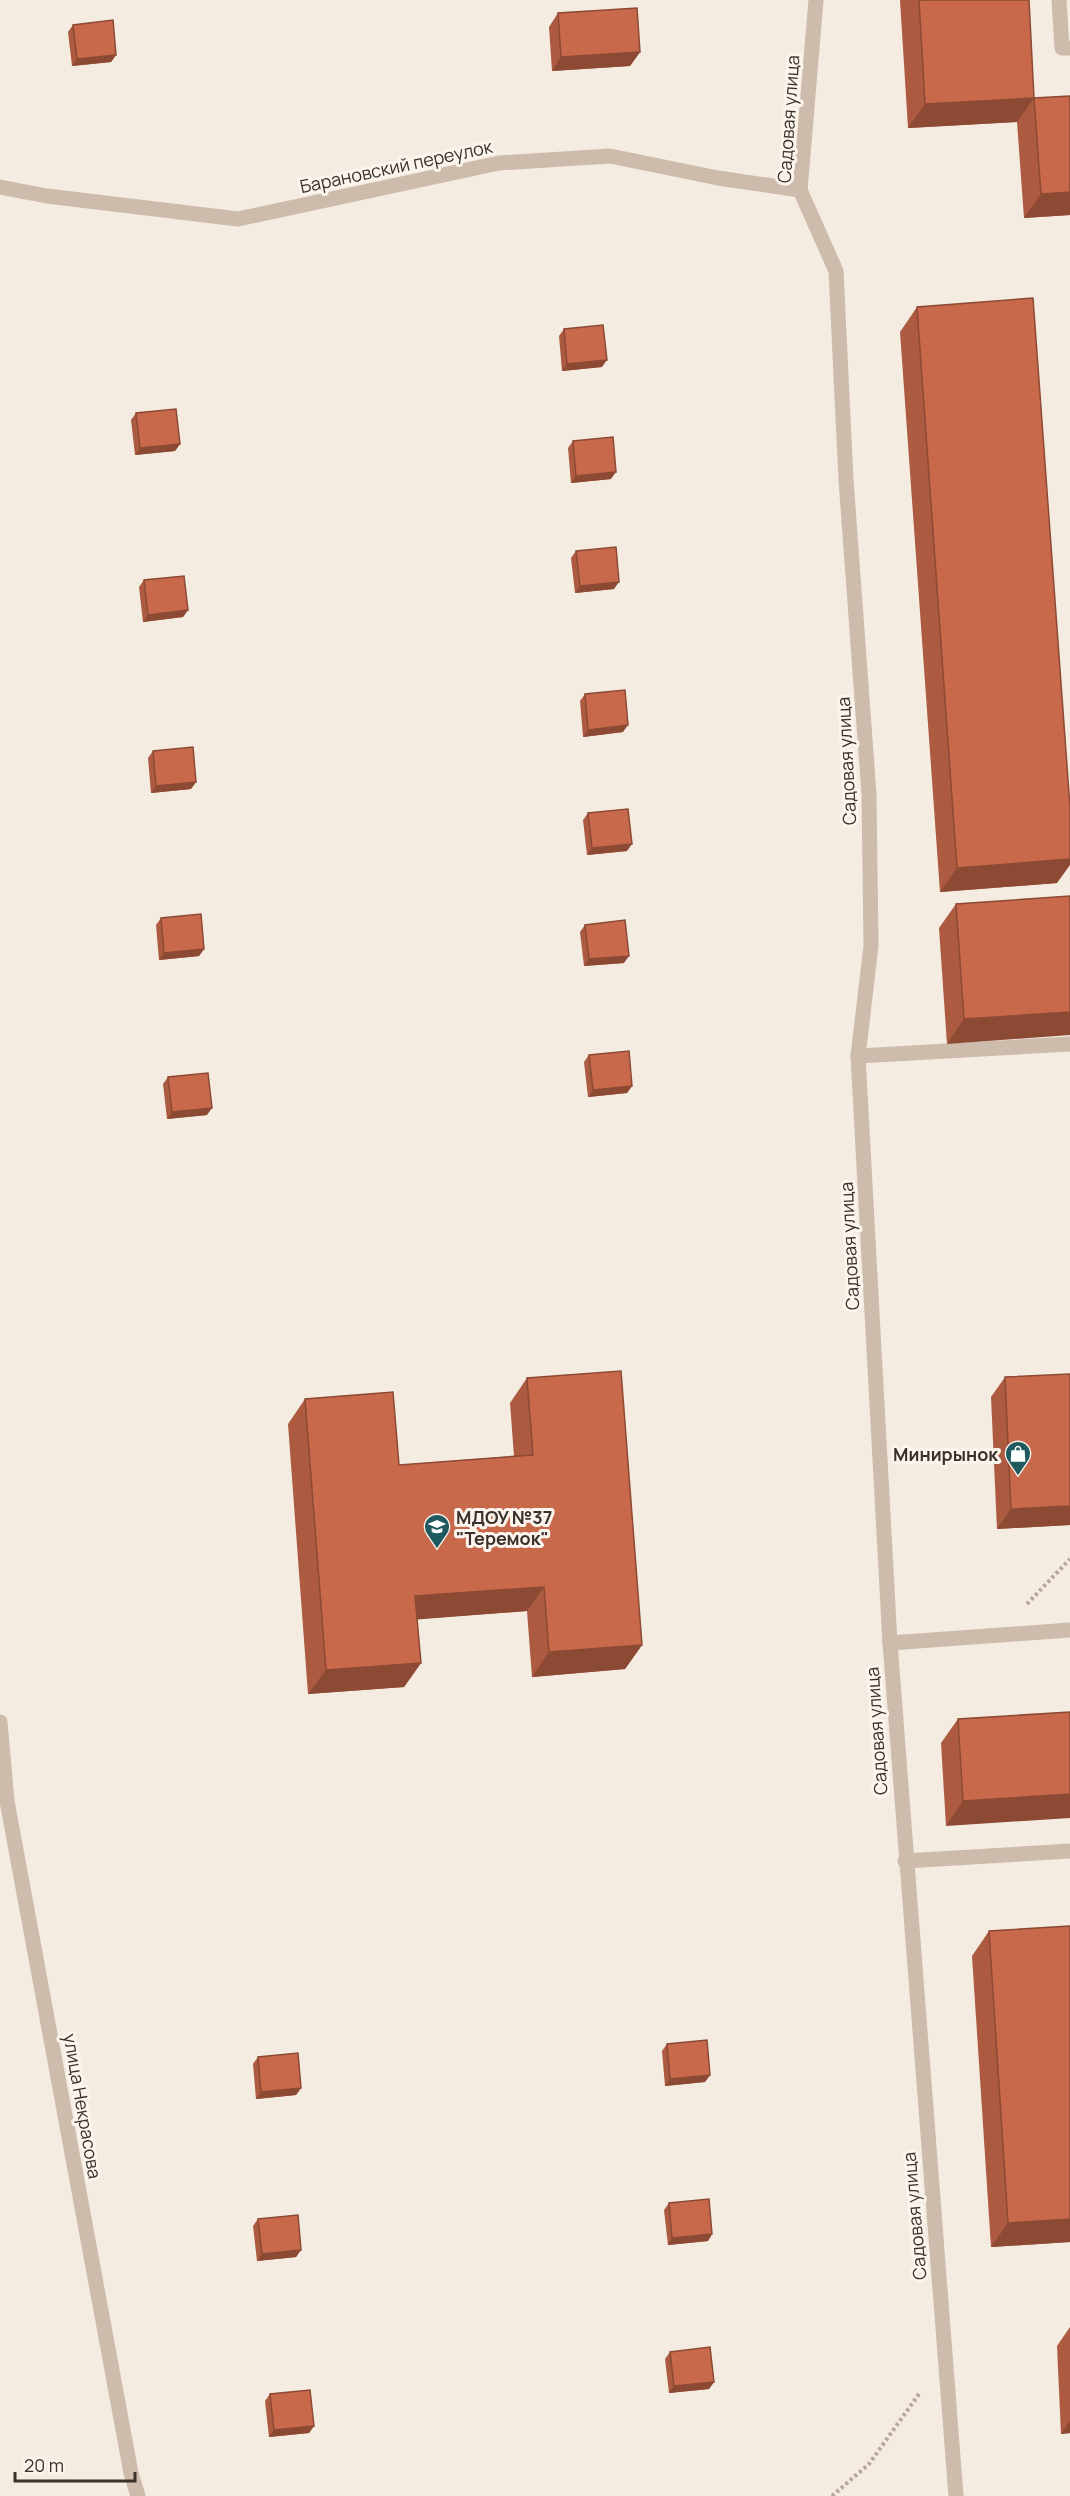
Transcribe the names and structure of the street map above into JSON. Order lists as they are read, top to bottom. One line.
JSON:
{"streets":{"street":["Садовая улица","Барановский переулок","улица Некрасова"]},"crossings":[["Садовая улица","Барановский переулок"]],"places":{"shop":["Минирынок"],"school or university":["МДОУ №37 \"Теремок\""]},"scale_bar":"20 m"}
